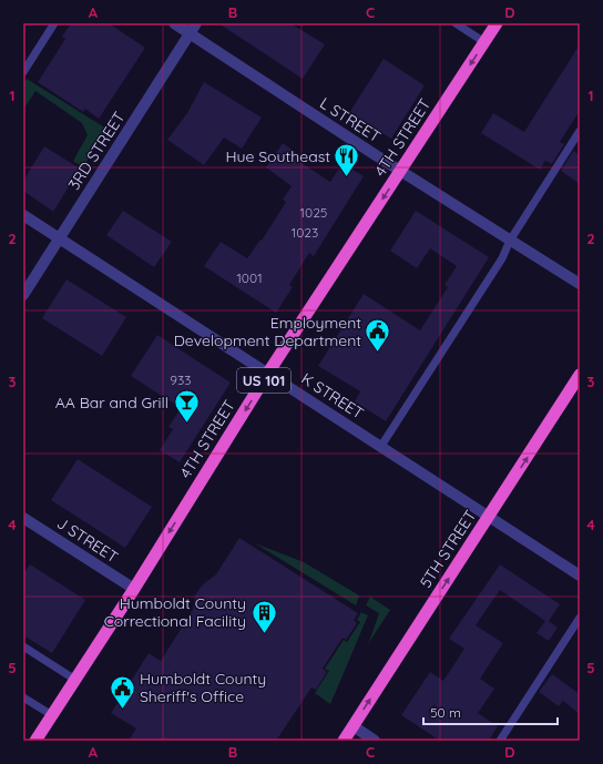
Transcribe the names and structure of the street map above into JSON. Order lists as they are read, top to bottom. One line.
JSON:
{"streets":{"highway":["4TH STREET","US 101","5TH STREET"],"street":["L STREET","3RD STREET","K STREET","J STREET"]},"crossings":[["L STREET","4TH STREET"],["L STREET","3RD STREET"],["4TH STREET","K STREET"],["4TH STREET","J STREET"],["3RD STREET","K STREET"],["K STREET","5TH STREET"]],"one_way":["4TH STREET","5TH STREET"],"places":{"restaurant":["Hue Southeast"],"public building":["Employment Development Department","Humboldt County Sheriff's Office"],"bar":["AA Bar and Grill"],"building":["Humboldt County Correctional Facility"]},"house_numbers":["1025","1023","1001","933"],"scale_bar":"50 m","grid":{"columns":["A","B","C","D"],"rows":["1","2","3","4","5"]}}
